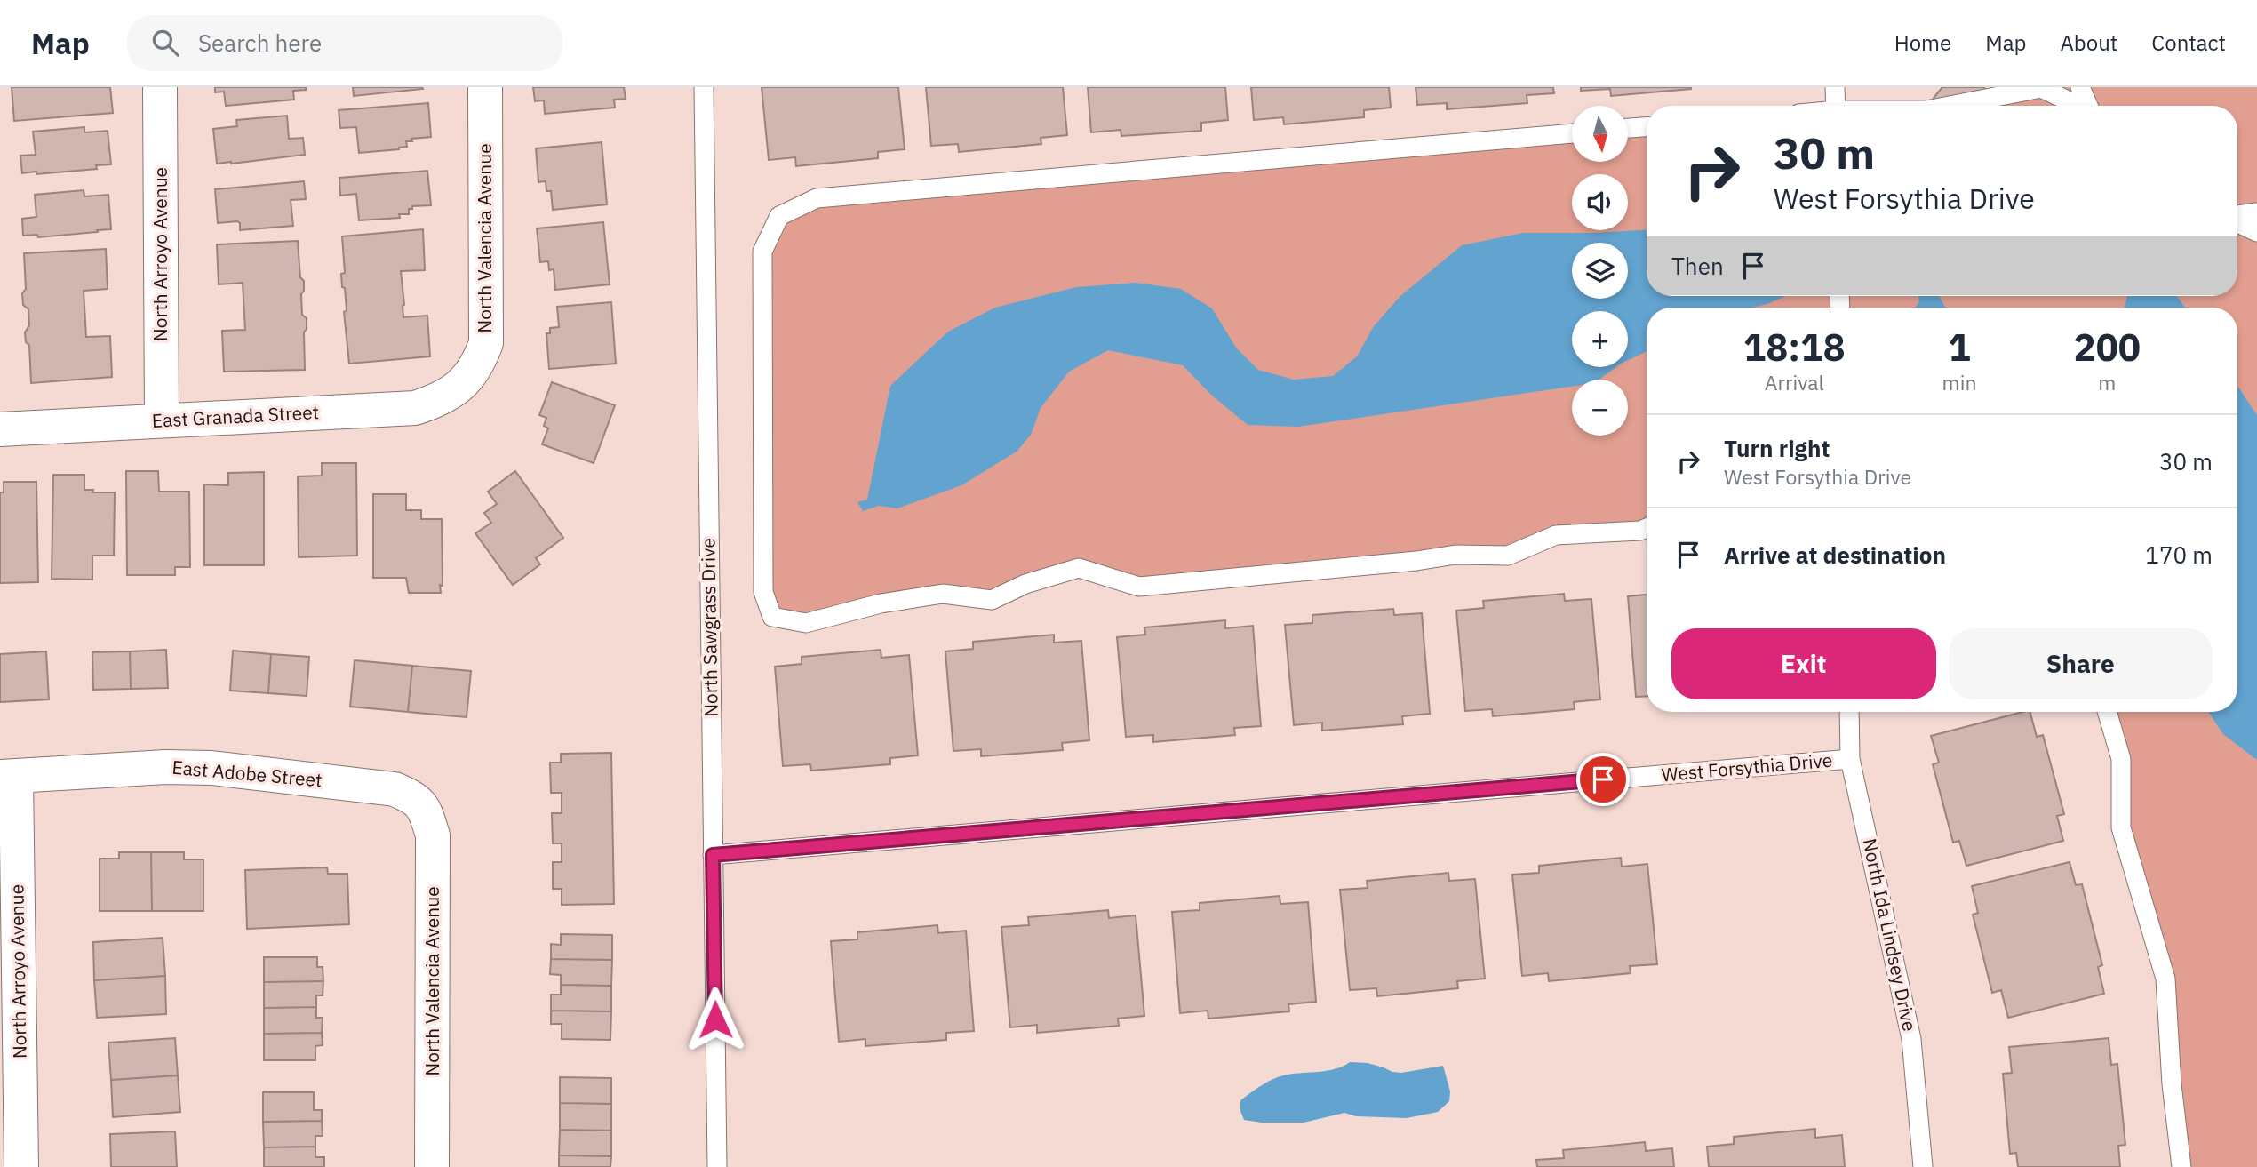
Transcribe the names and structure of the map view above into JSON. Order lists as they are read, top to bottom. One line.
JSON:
{"streets":{"street":["North Valencia Avenue","North Arroyo Avenue","East Granada Street","East Adobe Street"],"lane":["North Sawgrass Drive","West Forsythia Drive","North Ida Lindsey Drive"]},"crossings":[["North Valencia Avenue","East Granada Street"],["North Valencia Avenue","East Adobe Street"],["North Arroyo Avenue","East Granada Street"],["North Arroyo Avenue","East Adobe Street"],["North Sawgrass Drive","West Forsythia Drive"],["West Forsythia Drive","North Ida Lindsey Drive"]],"north":"bottom","page":{"header":"Map","search":"Search here","nav":["Home","Map","About","Contact"],"map_buttons":["+","−"],"turn":["30 m","West Forsythia Drive"],"then":"Then","eta":["18:18","Arrival","1","min","200","m"],"list":[{"name":"Turn right","note":"West Forsythia Drive","value":"30 m"},{"name":"Arrive at destination","value":"170 m"}],"buttons":["Exit","Share"]}}
